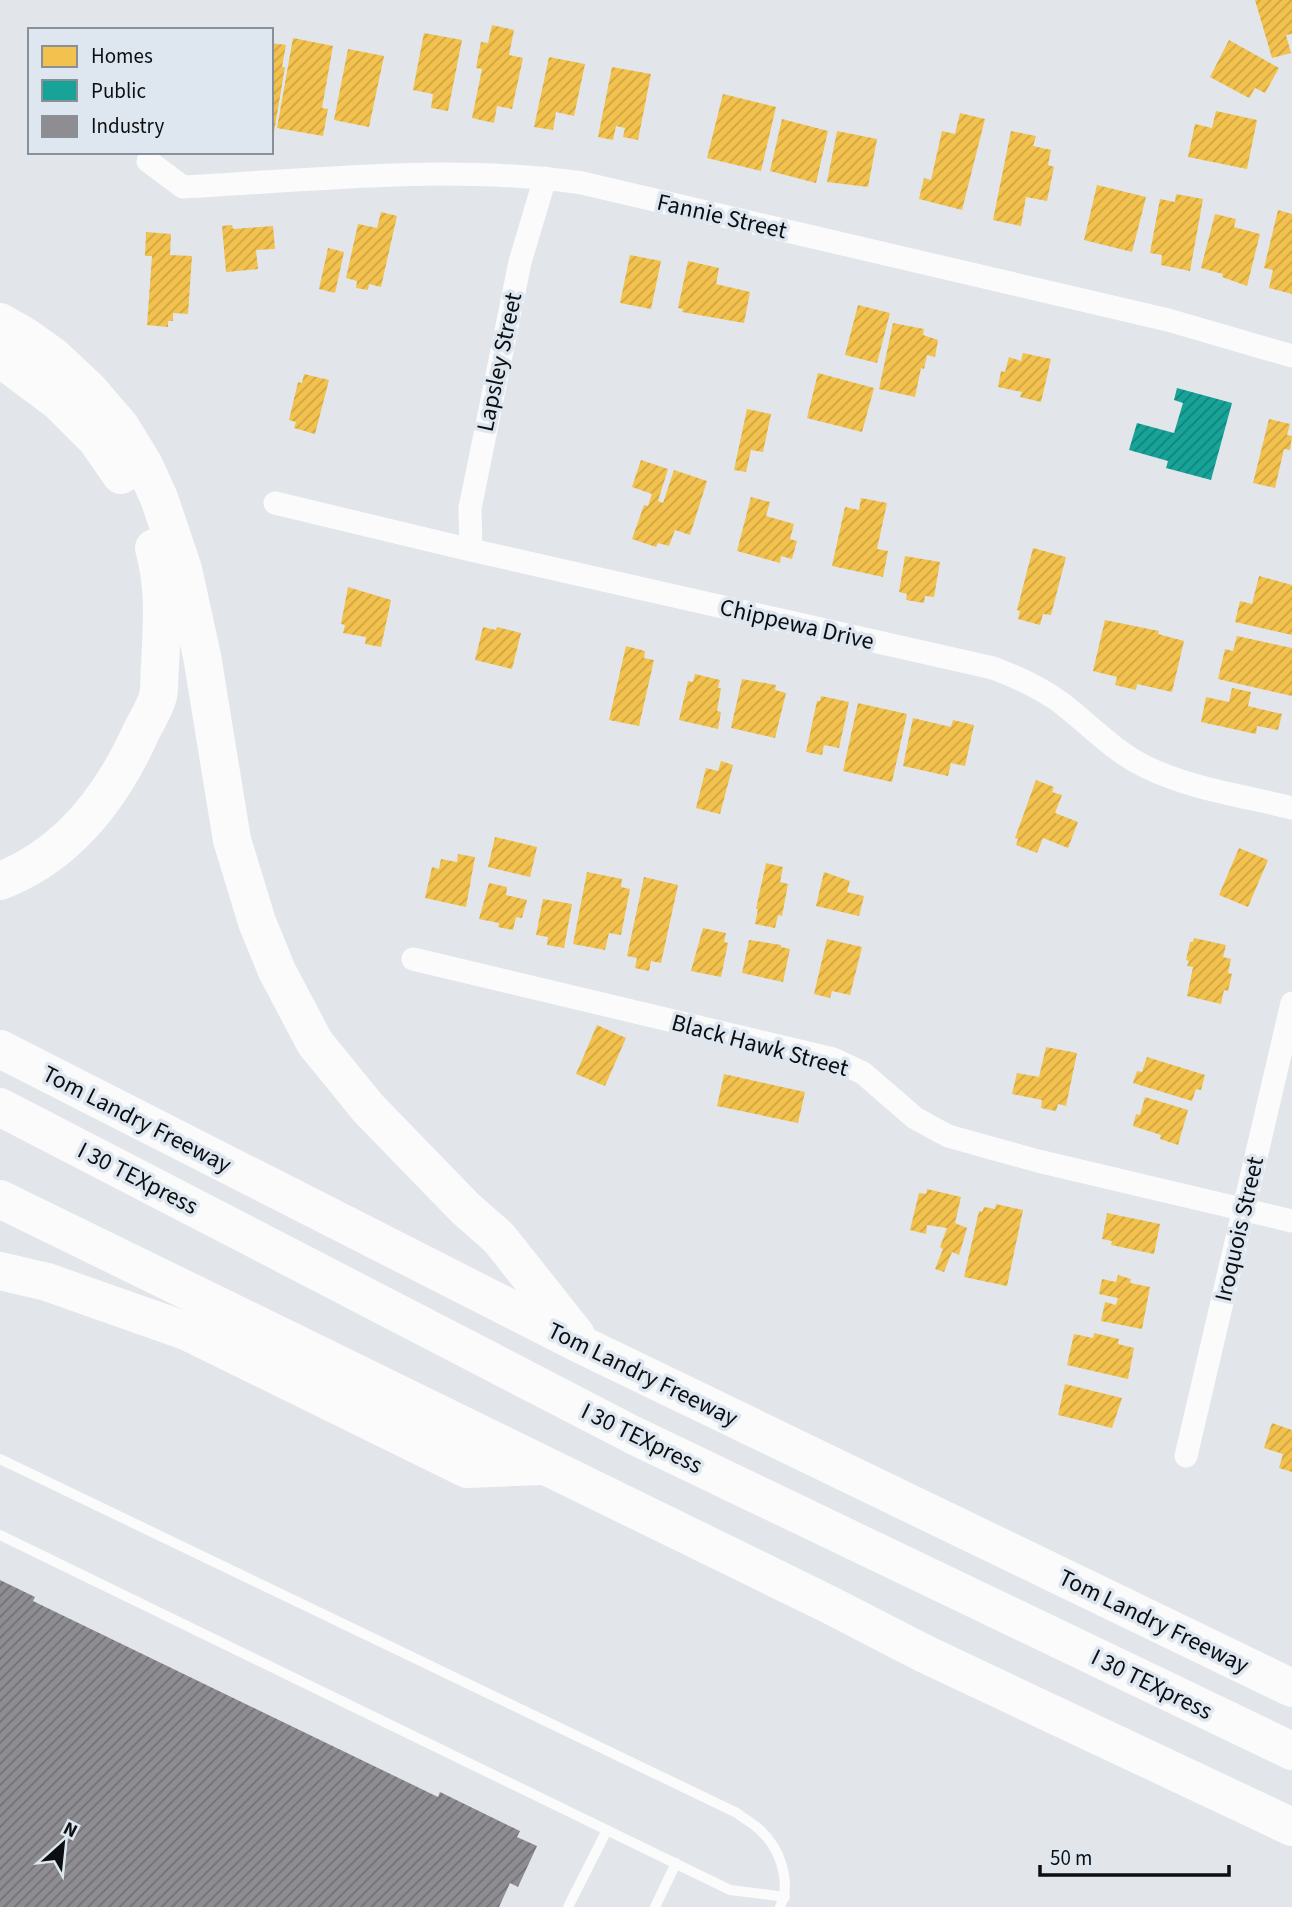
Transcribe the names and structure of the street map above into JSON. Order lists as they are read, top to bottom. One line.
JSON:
{"streets":{"highway":["Tom Landry Freeway","I 30 TEXpress"],"street":["Fannie Street","Lapsley Street","Chippewa Drive","Black Hawk Street","Iroquois Street"]},"crossings":[["Fannie Street","Lapsley Street"],["Lapsley Street","Chippewa Drive"],["Black Hawk Street","Iroquois Street"]],"legend":["Homes","Public","Industry"],"scale_bar":"50 m","north":"top right"}
